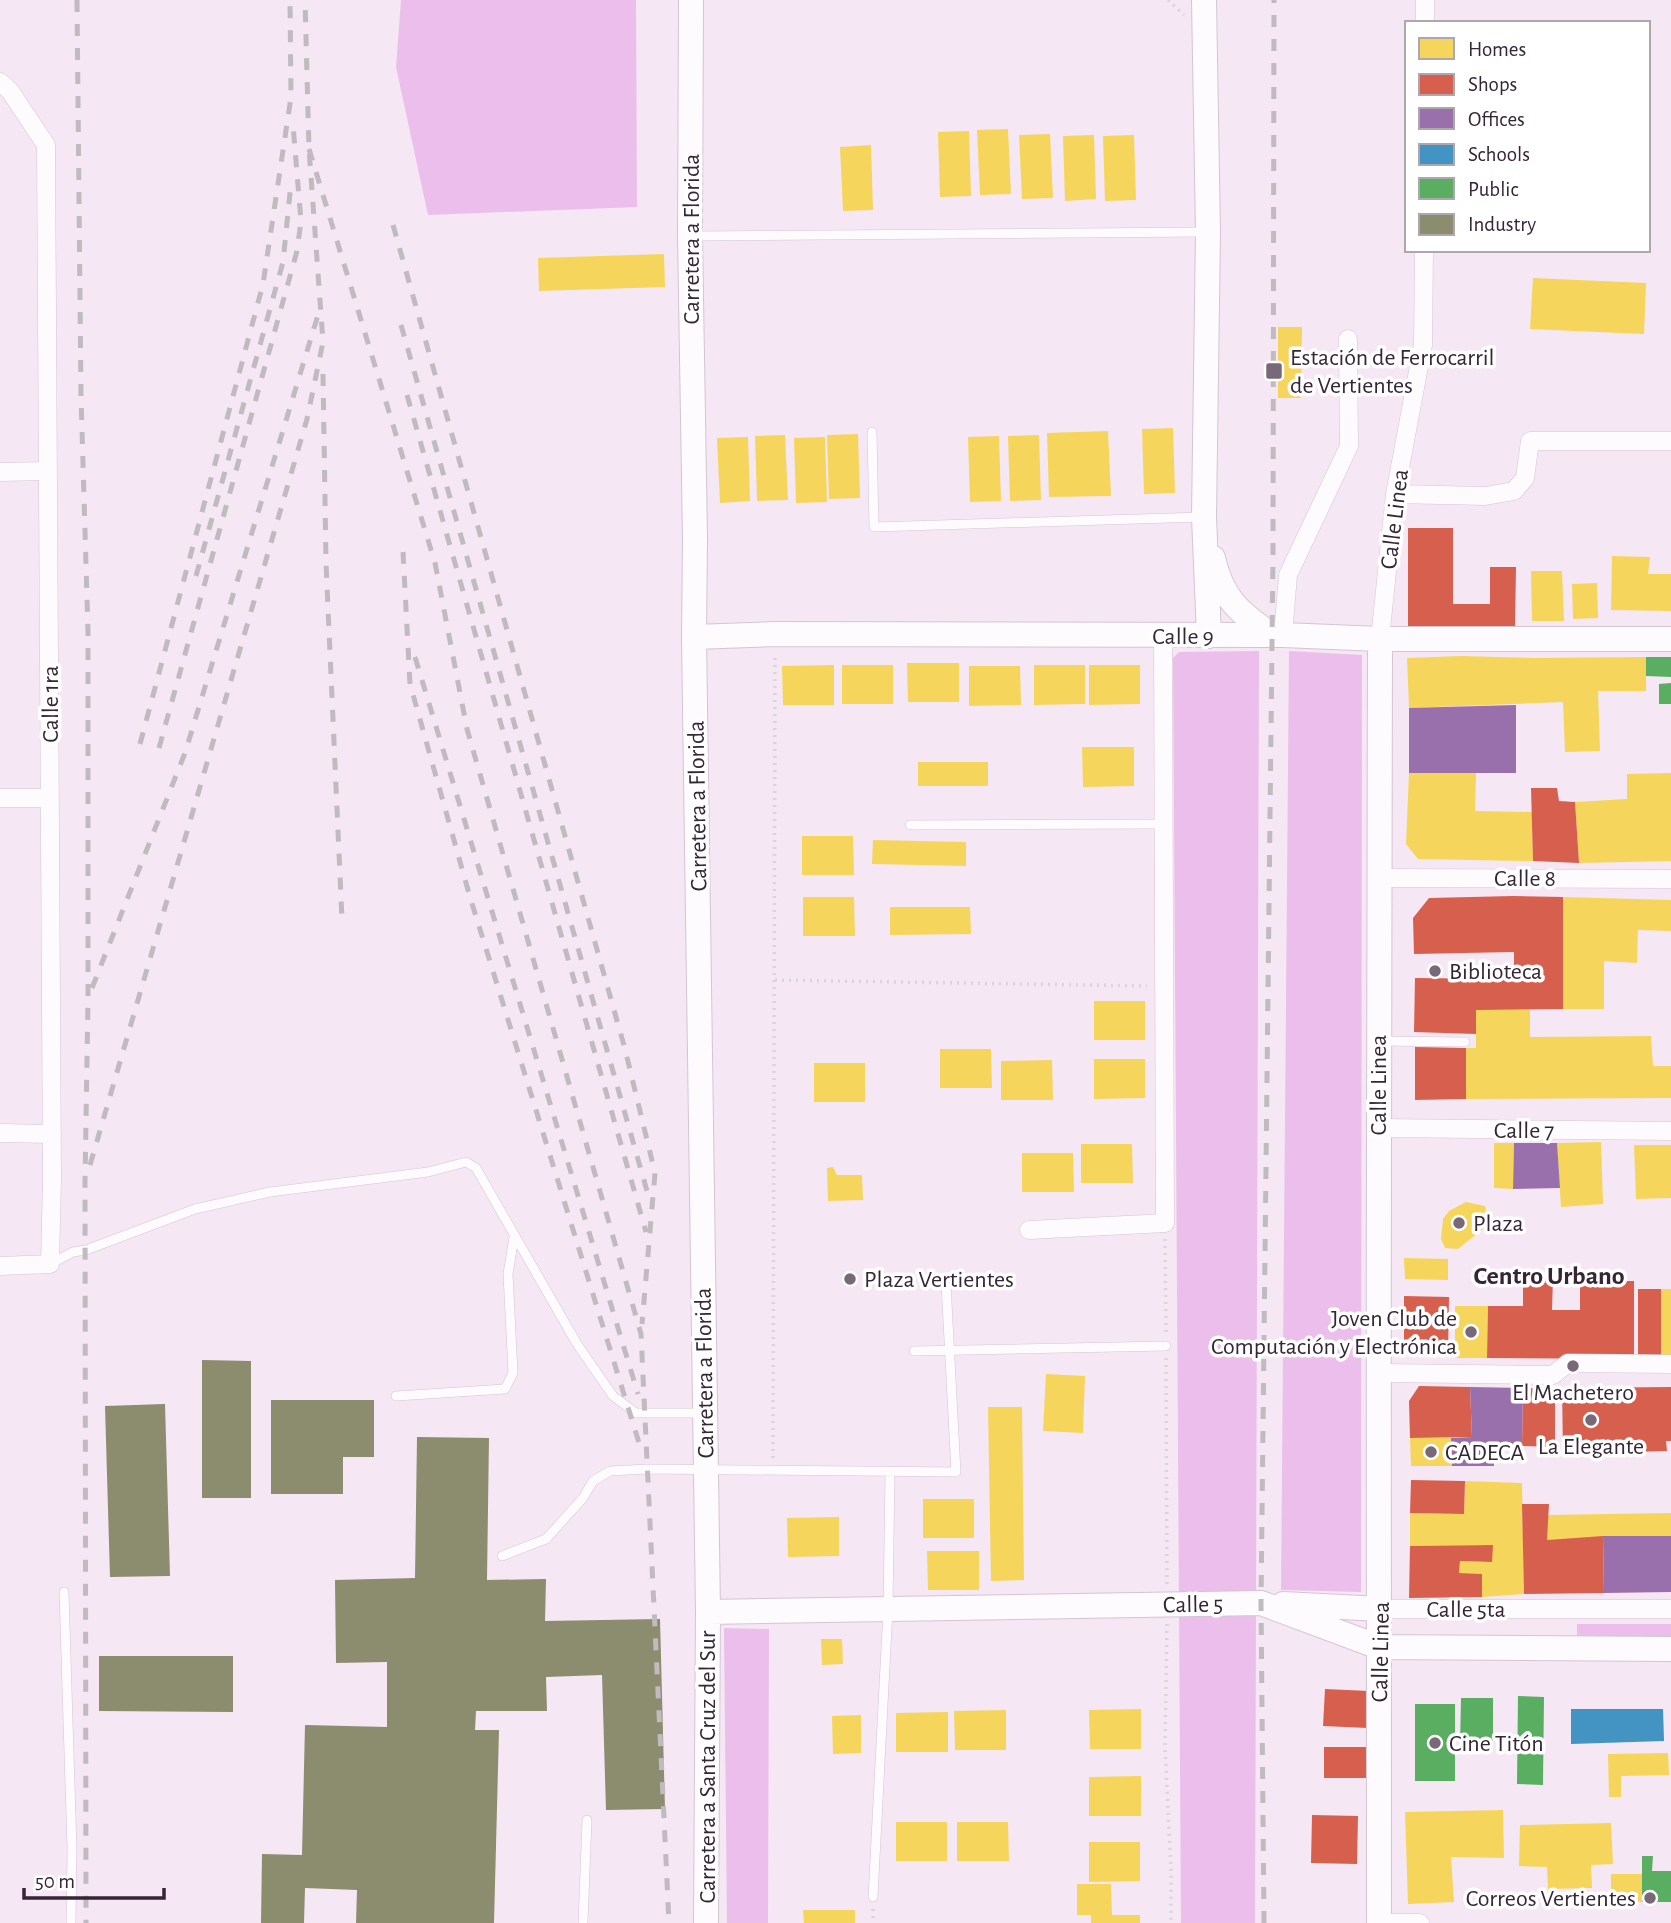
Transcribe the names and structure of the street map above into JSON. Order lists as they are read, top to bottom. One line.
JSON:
{"streets":{"main road":["Carretera a Florida","Calle Linea","Calle 9","Calle 5","Calle 5ta","Carretera a Santa Cruz del Sur"],"street":["Calle 1ra","Calle 8","Calle 7"]},"crossings":[["Carretera a Florida","Calle 9"],["Carretera a Florida","Calle 5"],["Carretera a Florida","Carretera a Santa Cruz del Sur"],["Calle Linea","Calle 9"],["Calle Linea","Calle 8"],["Calle Linea","Calle 7"],["Calle Linea","Calle 5"],["Calle Linea","Calle 5ta"],["Calle 5","Calle 5ta"],["Calle 5","Carretera a Santa Cruz del Sur"]],"districts":["Centro Urbano"],"places":{"transit":["Estación de Ferrocarril de Vertientes"],"other":["Biblioteca","Plaza","Plaza Vertientes","Joven Club de Computación y Electrónica","El Machetero","La Elegante","CADECA","Cine Titón","Correos Vertientes"]},"legend":["Homes","Shops","Offices","Schools","Public","Industry"],"scale_bar":"50 m"}
